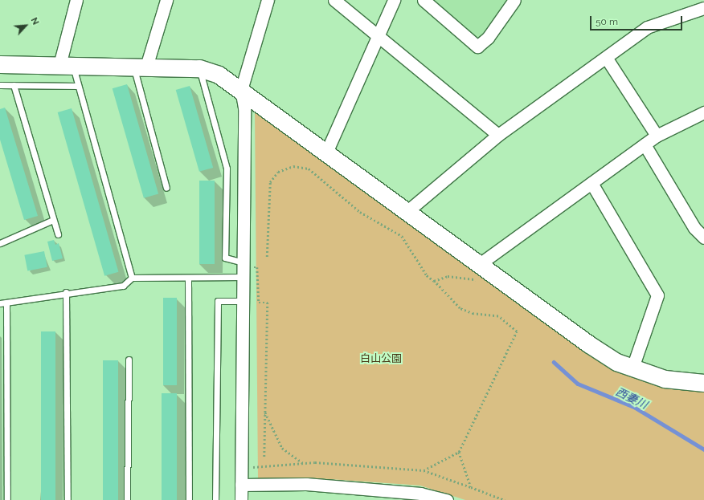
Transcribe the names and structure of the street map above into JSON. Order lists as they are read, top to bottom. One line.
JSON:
{"water":["西妻川"],"parks":["白山公園"],"scale_bar":"50 m","north":"top right"}
